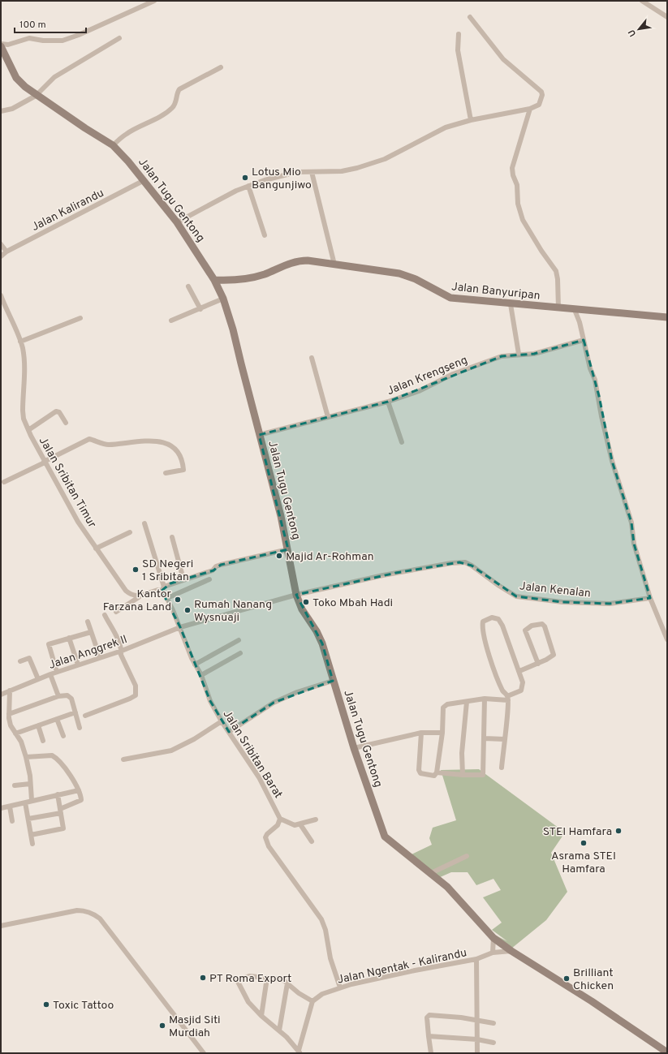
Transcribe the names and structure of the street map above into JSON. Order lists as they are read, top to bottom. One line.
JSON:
{"streets":{"main road":["Jalan Tugu Gentong","Jalan Banyuripan"],"street":["Jalan Kalirandu","Jalan Krengseng","Jalan Sribitan Timur","Jalan Kenalan","Jalan Anggrek II","Jalan Sribitan Barat","Jalan Ngentak - Kalirandu"]},"crossings":[["Jalan Tugu Gentong","Jalan Kalirandu"],["Jalan Tugu Gentong","Jalan Banyuripan"],["Jalan Tugu Gentong","Jalan Krengseng"],["Jalan Tugu Gentong","Jalan Kenalan"],["Jalan Tugu Gentong","Jalan Ngentak - Kalirandu"],["Jalan Kenalan","Jalan Anggrek II"],["Jalan Kenalan","Jalan Sribitan Barat"],["Jalan Anggrek II","Jalan Sribitan Barat"]],"places":["Lotus Mio Bangunjiwo","Majid Ar-Rohman","SD Negeri 1 Sribitan","Kantor Farzana Land","Toko Mbah Hadi","Rumah Nanang Wysnuaji","STEI Hamfara","Asrama STEI Hamfara","PT Roma Export","Brilliant Chicken","Toxic Tattoo","Masjid Siti Murdiah"],"scale_bar":"100 m","north":"bottom left"}
